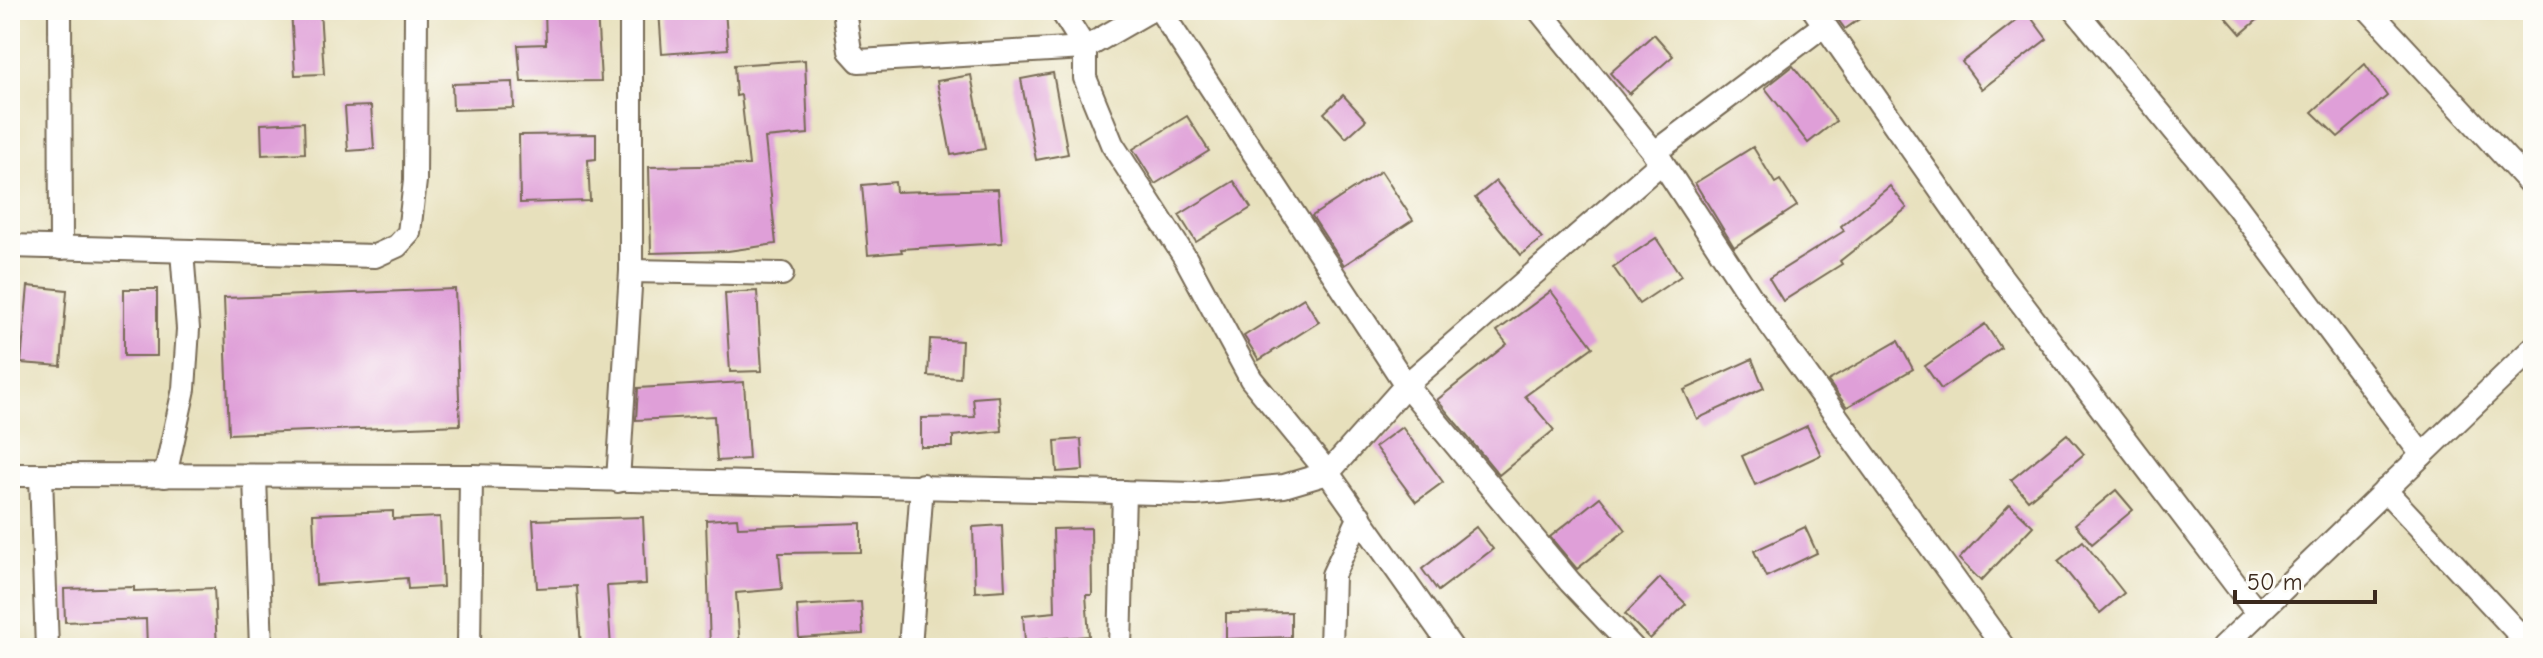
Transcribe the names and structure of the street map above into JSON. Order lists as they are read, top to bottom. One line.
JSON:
{"scale_bar":"50 m"}
